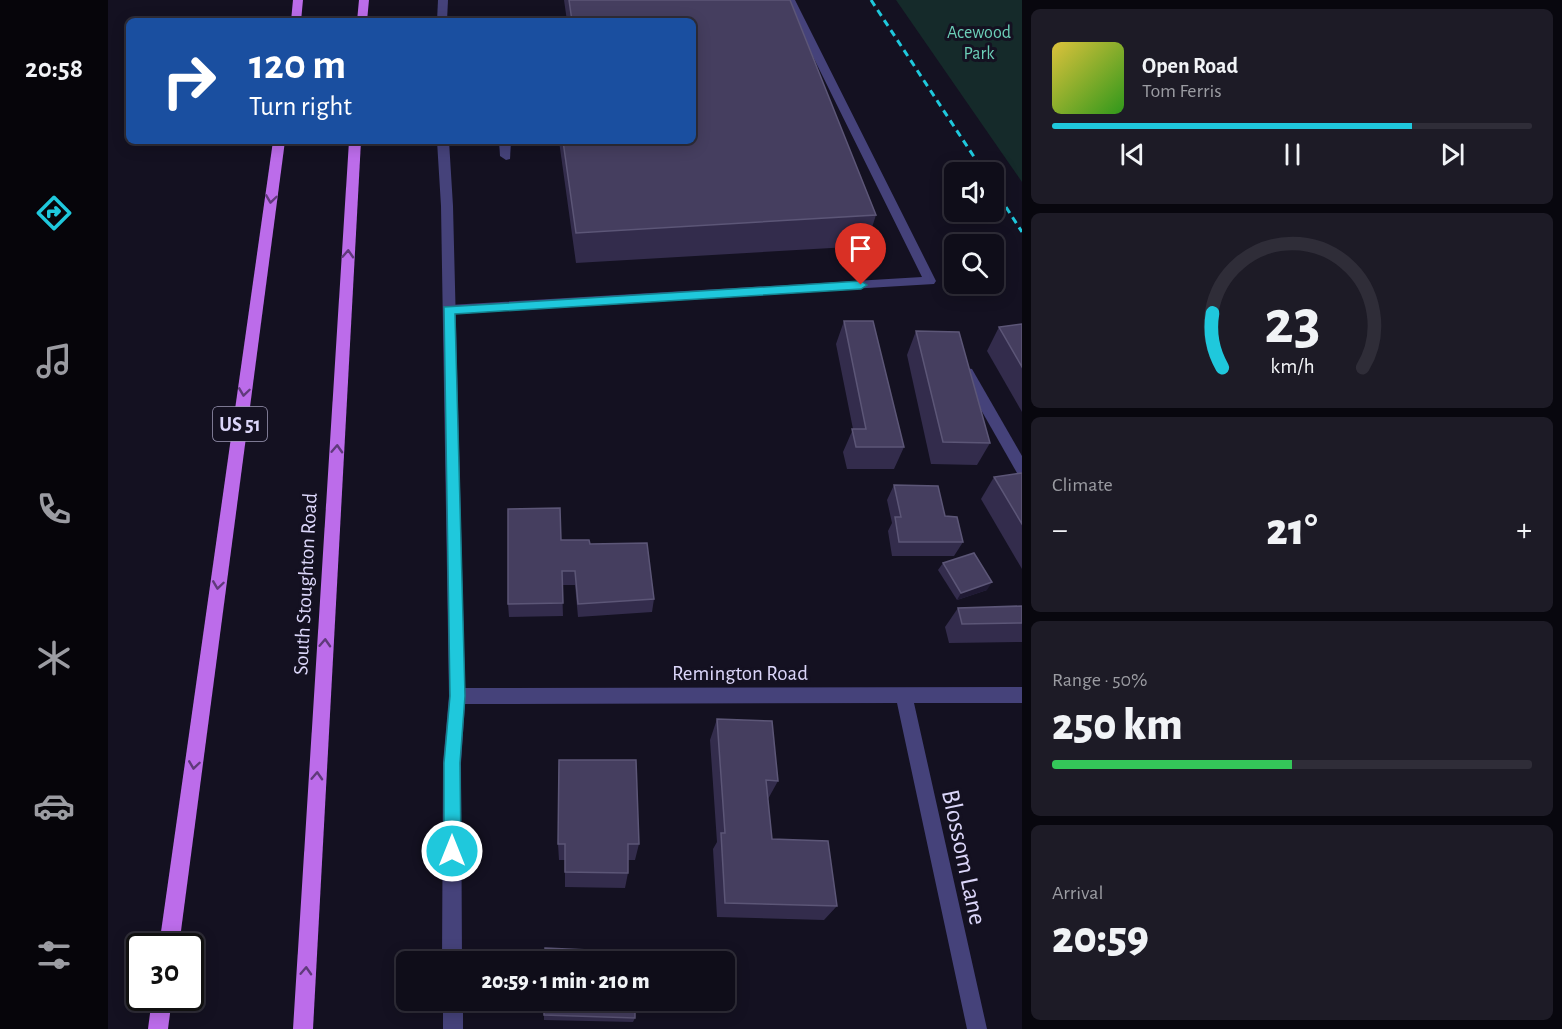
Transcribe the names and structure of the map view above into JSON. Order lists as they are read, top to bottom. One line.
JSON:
{"streets":{"main road":["US 51","South Stoughton Road"],"street":["Remington Road","Blossom Lane"]},"crossings":[["Remington Road","Blossom Lane"]],"parks":["Acewood Park"],"page":{"tabs":"20:58","turn":["120 m","Turn right"],"song":["Open Road","Tom Ferris"],"tile":["Climate",["Range · 50%","250 km"],["Arrival","20:59"]],"heat":["−","21°","+"],"limit":"30","trip":"20:59 · 1 min · 210 m","gauge":["23","km/h"]}}
